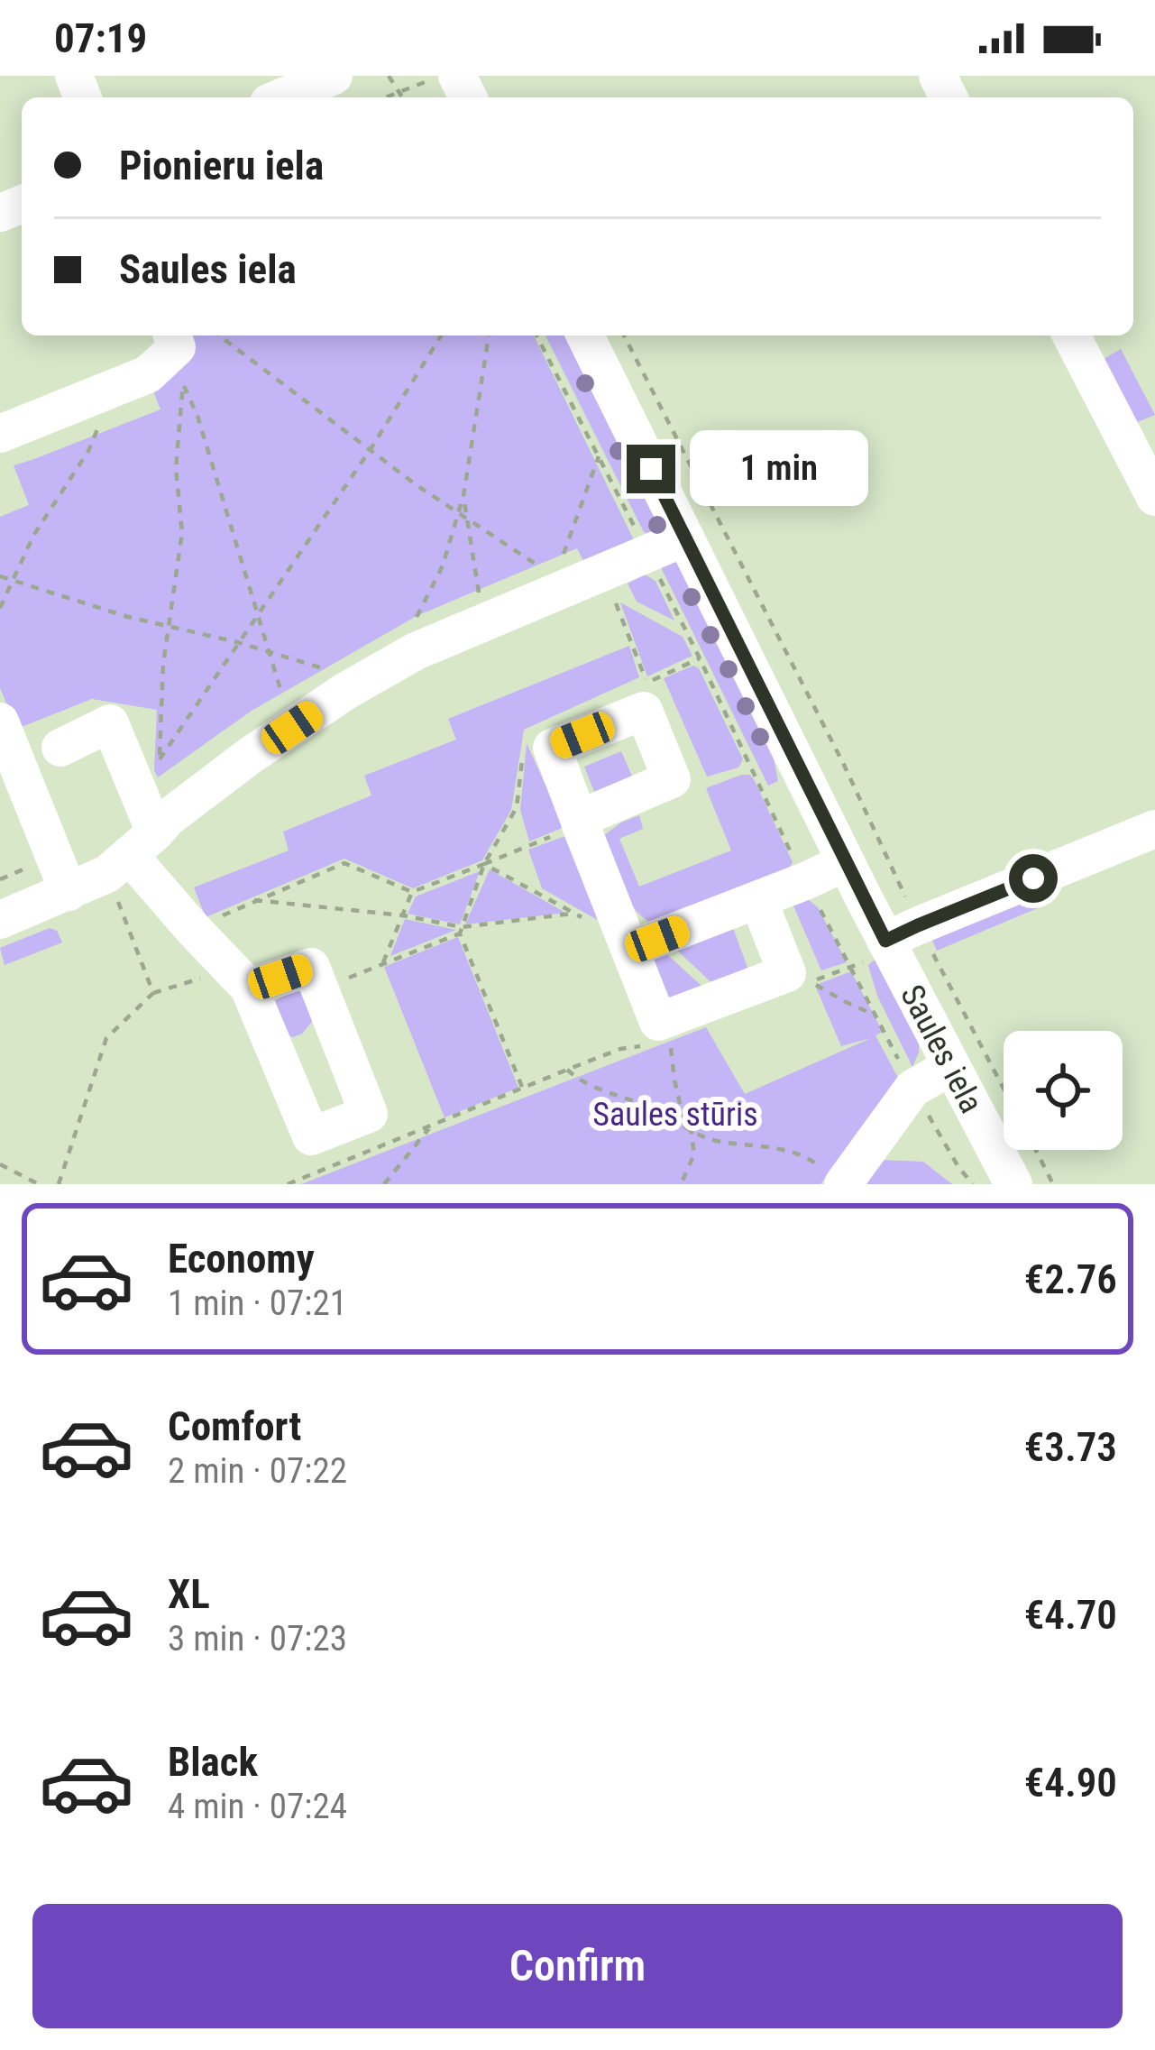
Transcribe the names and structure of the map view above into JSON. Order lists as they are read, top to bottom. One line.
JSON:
{"streets":{"street":["Saules iela"]},"parks":["Saules stūris"],"page":{"status":"07:19","banner":["Pionieru iela","Saules iela"],"bubble":"1 min","list":[{"name":"Economy","note":"1 min · 07:21","value":"€2.76"},{"name":"Comfort","note":"2 min · 07:22","value":"€3.73"},{"name":"XL","note":"3 min · 07:23","value":"€4.70"},{"name":"Black","note":"4 min · 07:24","value":"€4.90"}],"buttons":"Confirm"}}
